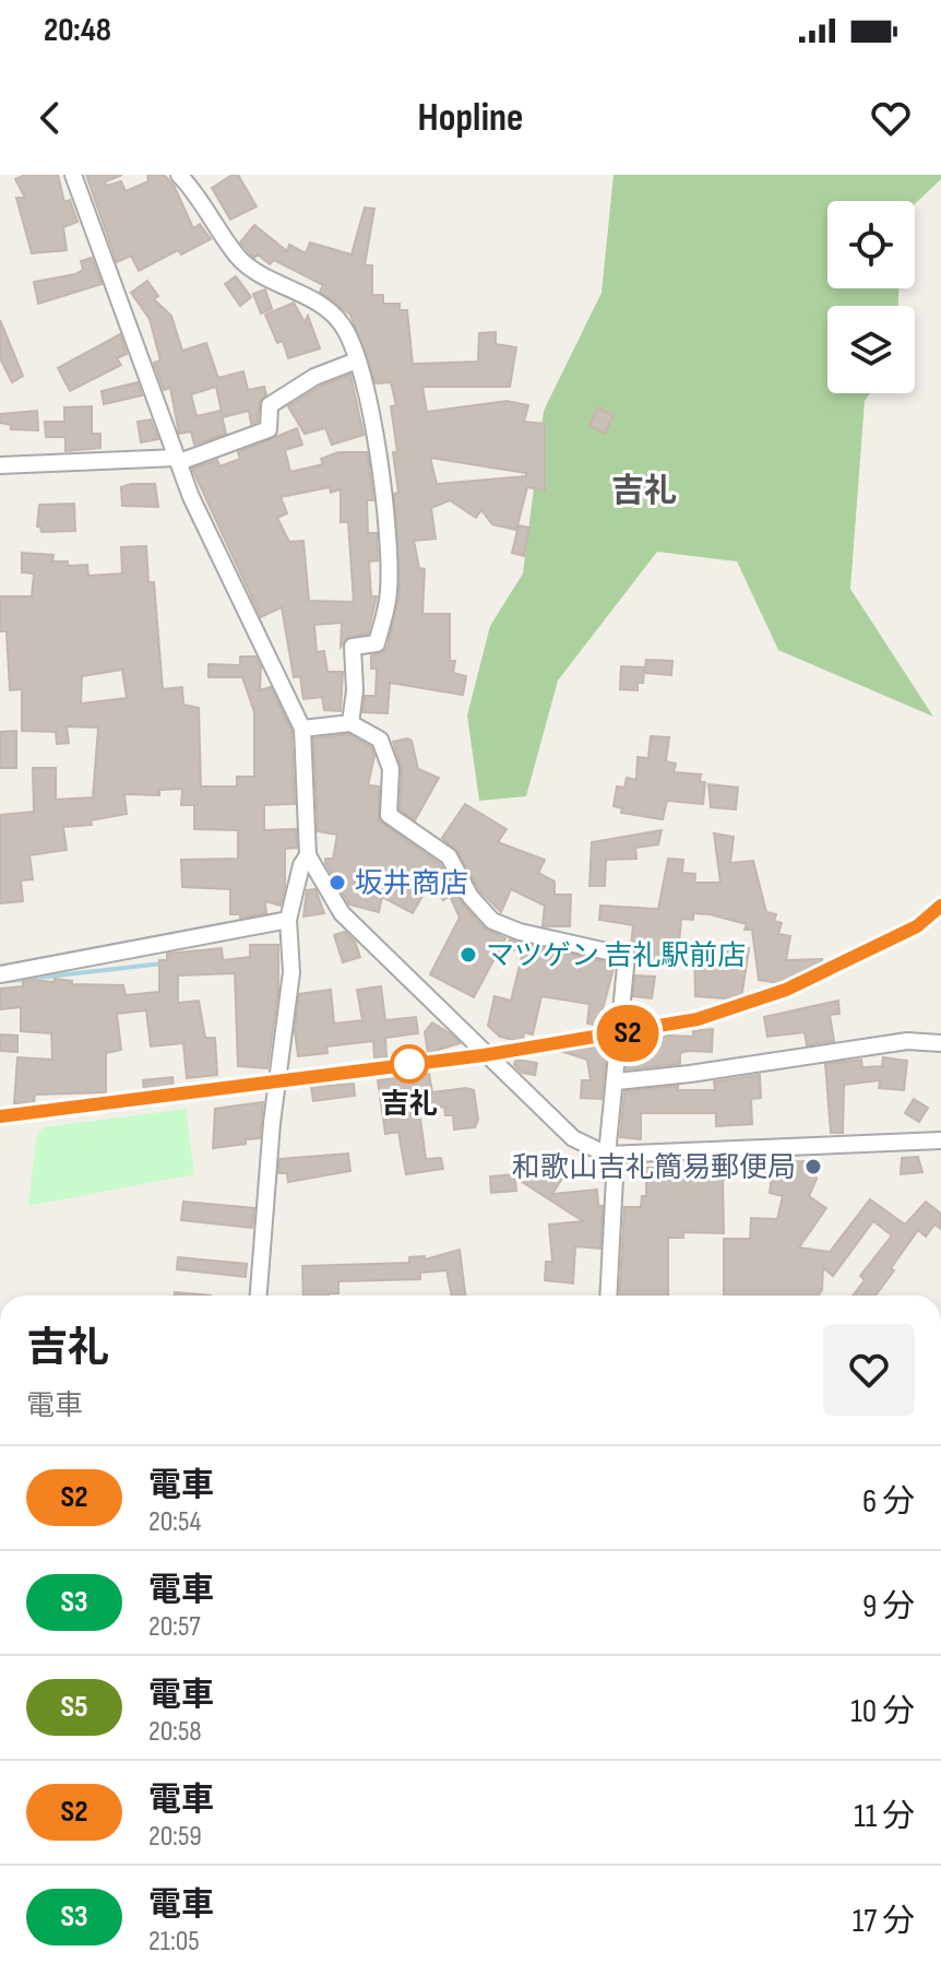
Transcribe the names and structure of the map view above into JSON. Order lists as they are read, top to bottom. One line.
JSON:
{"districts":["吉礼"],"places":["坂井商店","マツゲン 吉礼駅前店","吉礼","和歌山吉礼簡易郵便局"],"page":{"status":"20:48","header":"Hopline","on_map":"S2","heading":["吉礼","電車"],"list":[{"mark":"S2","name":"電車","note":"20:54","value":"6 分"},{"mark":"S3","name":"電車","note":"20:57","value":"9 分"},{"mark":"S5","name":"電車","note":"20:58","value":"10 分"},{"mark":"S2","name":"電車","note":"20:59","value":"11 分"},{"mark":"S3","name":"電車","note":"21:05","value":"17 分"}]}}
